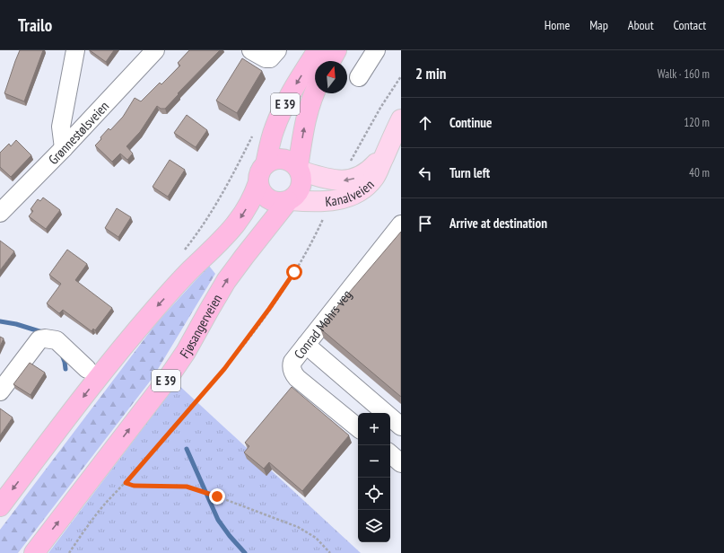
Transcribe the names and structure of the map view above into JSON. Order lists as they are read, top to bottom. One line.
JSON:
{"streets":{"highway":["E 39","Fjøsangerveien"],"main road":["Kanalveien"],"street":["Grønnestølsveien","Conrad Mohrs veg"]},"crossings":[["E 39","Kanalveien"],["E 39","Fjøsangerveien"],["Kanalveien","Fjøsangerveien"]],"north":"top","page":{"header":"Trailo","nav":["Home","Map","About","Contact"],"heading":["2 min","Walk · 160 m"],"list":[["Continue","120 m"],["Turn left","40 m"],"Arrive at destination"],"map_buttons":["+","−"]}}
